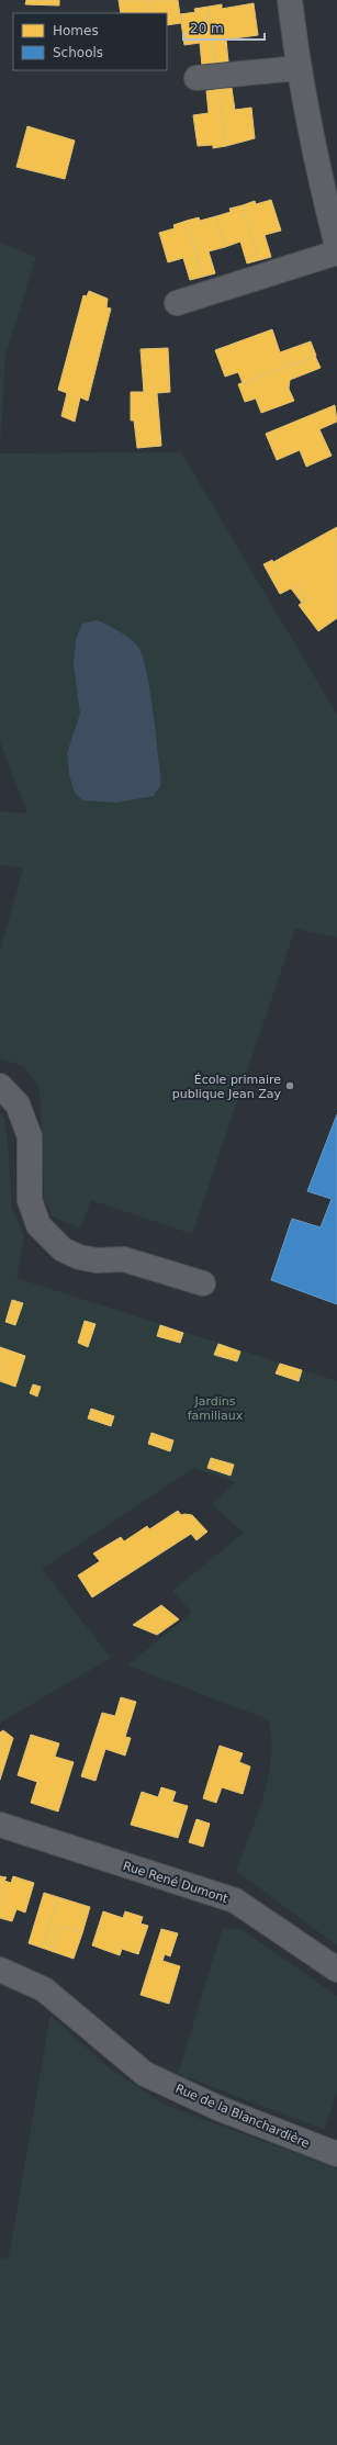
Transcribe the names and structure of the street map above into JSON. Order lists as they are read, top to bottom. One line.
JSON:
{"streets":{"street":["Rue René Dumont","Rue de la Blanchardière"]},"parks":["Jardins familiaux"],"places":["École primaire publique Jean Zay"],"legend":["Homes","Schools"],"scale_bar":"20 m"}
